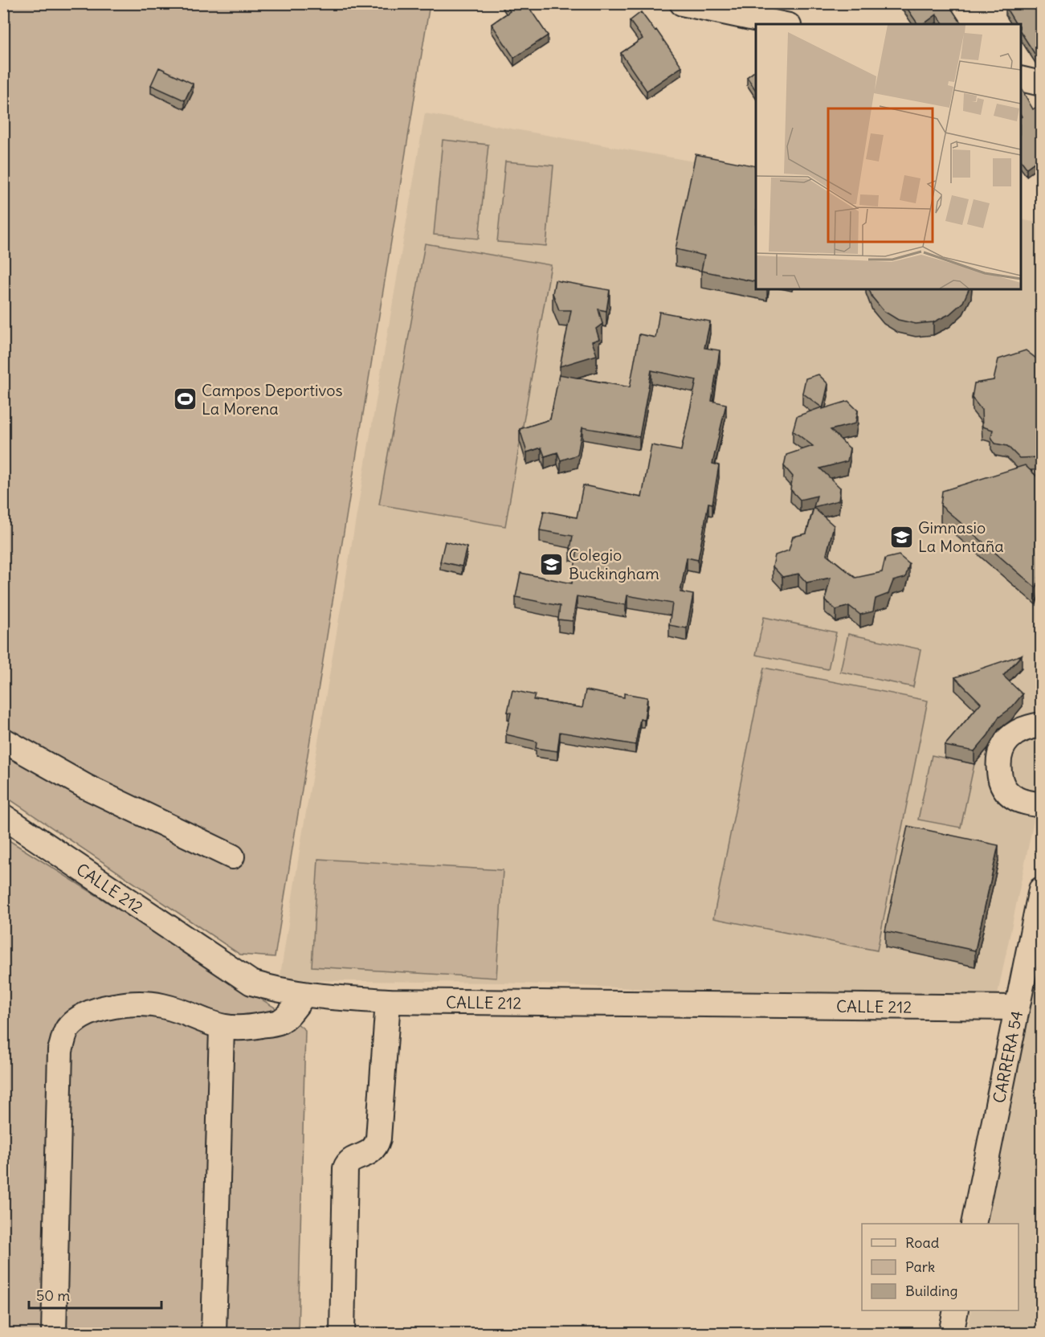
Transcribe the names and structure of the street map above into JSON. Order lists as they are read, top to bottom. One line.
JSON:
{"streets":{"street":["CALLE 212","CARRERA 54"]},"crossings":[["CALLE 212","CARRERA 54"]],"places":{"sports":["Campos Deportivos La Morena"],"school or university":["Gimnasio La Montaña","Colegio Buckingham"]},"legend":["Road","Park","Building"],"scale_bar":"50 m"}
